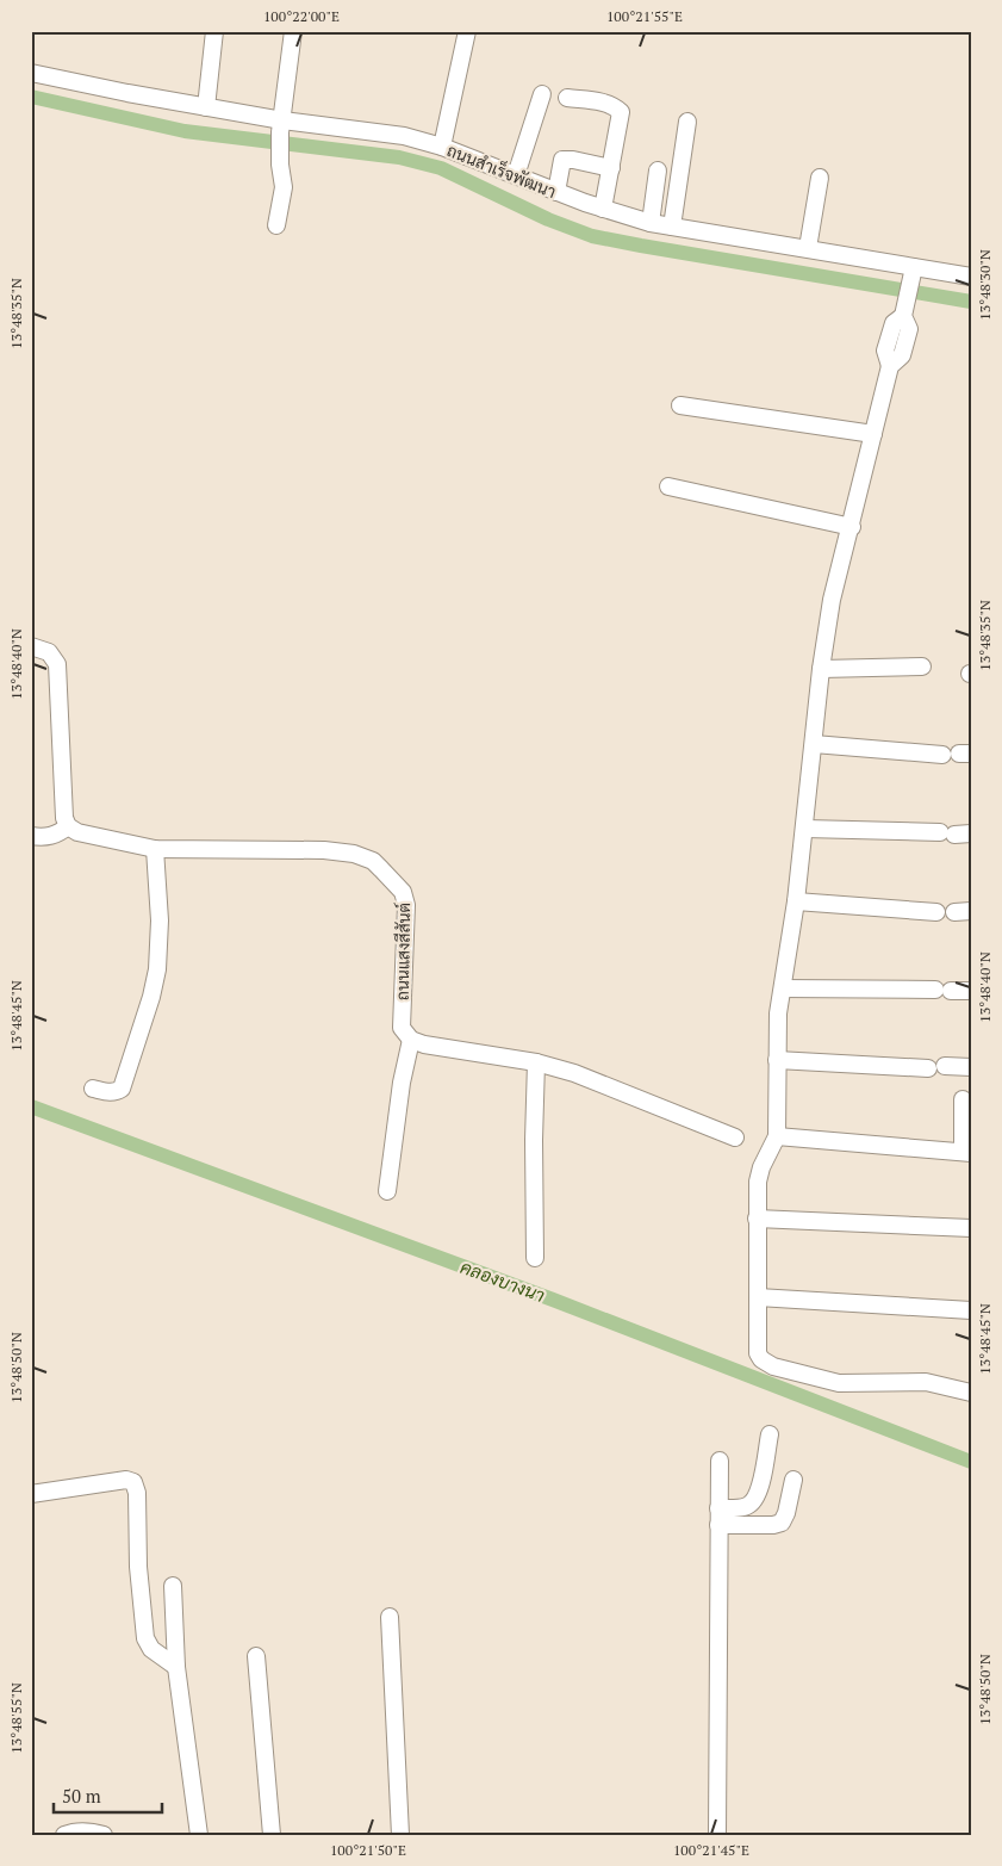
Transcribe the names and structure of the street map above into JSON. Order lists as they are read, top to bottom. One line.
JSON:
{"streets":{"street":["ถนนสำเร็จพัฒนา","ถนนแสงสีสันต์"]},"water":["คลองบางนา"],"scale_bar":"50 m","coordinates":["100°22'00\"E","100°21'55\"E","13°48'30\"N","13°48'35\"N","13°48'40\"N","13°48'45\"N","13°48'50\"N","13°48'55\"N","100°21'50\"E","100°21'45\"E"]}
